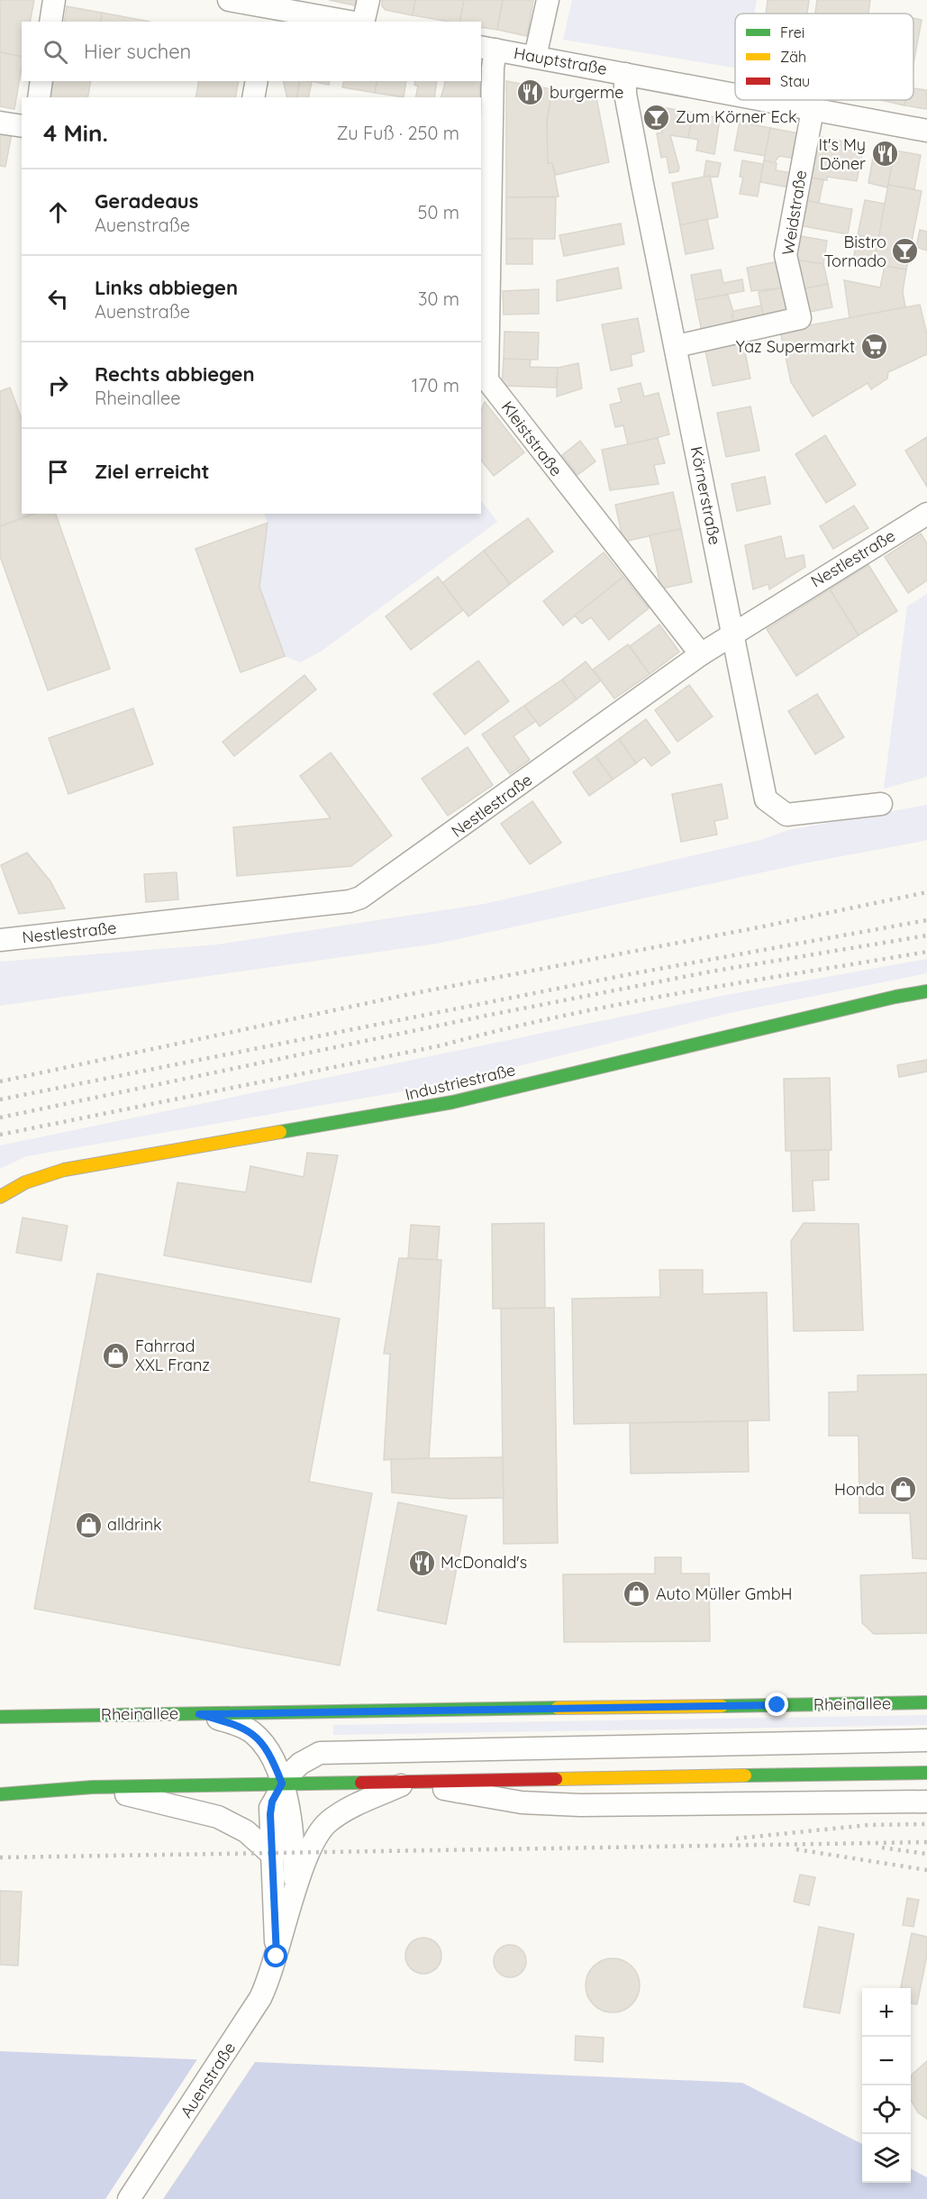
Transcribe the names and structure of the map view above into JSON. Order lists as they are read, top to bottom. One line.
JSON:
{"streets":{"main road":["Industriestraße","Rheinallee"],"street":["Hauptstraße","Weidstraße","Kleiststraße","Körnerstraße","Nestlestraße","Auenstraße"]},"crossings":[["Hauptstraße","Weidstraße"],["Hauptstraße","Kleiststraße"],["Hauptstraße","Körnerstraße"],["Weidstraße","Körnerstraße"],["Kleiststraße","Nestlestraße"],["Körnerstraße","Nestlestraße"],["Rheinallee","Auenstraße"]],"places":{"restaurant":["burgerme","It's My Döner","McDonald's"],"bar":["Zum Körner Eck","Bistro Tornado"],"supermarket":["Yaz Supermarkt"],"shop":["Fahrrad XXL Franz","Honda","alldrink","Auto Müller GmbH"]},"legend":["Frei","Zäh","Stau"],"page":{"search":"Hier suchen","heading":["4 Min.","Zu Fuß · 250 m"],"list":[["Geradeaus","Auenstraße","50 m"],["Links abbiegen","Auenstraße","30 m"],["Rechts abbiegen","Rheinallee","170 m"],"Ziel erreicht"],"map_buttons":["+","−"]}}
